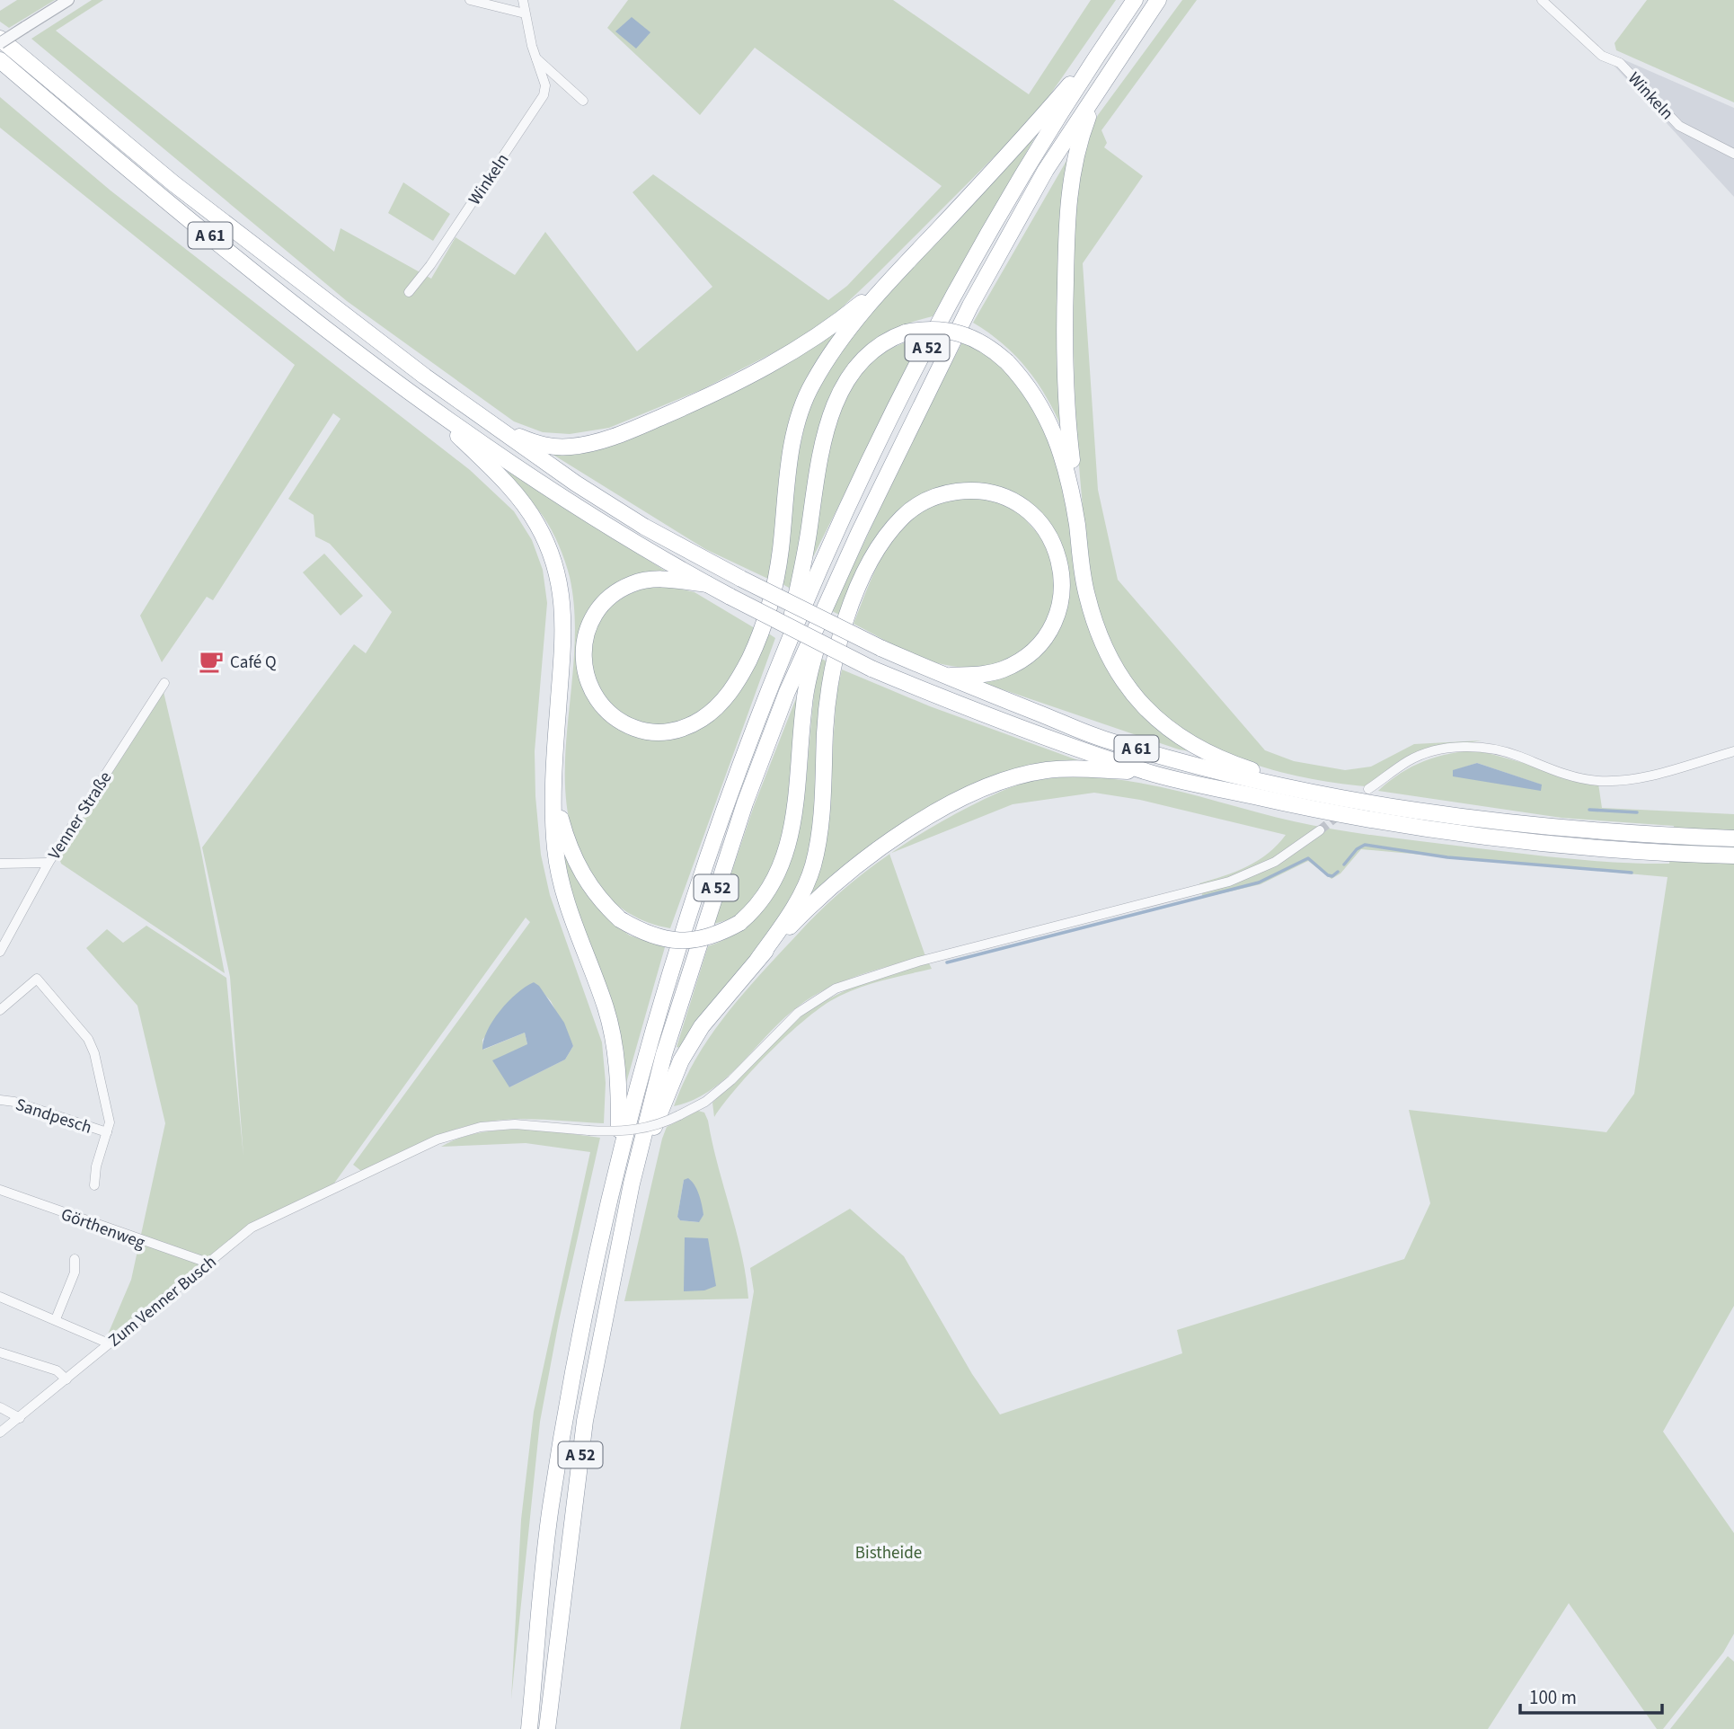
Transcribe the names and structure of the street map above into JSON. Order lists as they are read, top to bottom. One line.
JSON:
{"streets":{"highway":["A 61","A 52"],"street":["Winkeln","Venner Straße","Sandpesch","Görthenweg","Zum Venner Busch"]},"crossings":[["Görthenweg","Zum Venner Busch"]],"parks":["Bistheide"],"places":{"cafe":["Café Q"]},"scale_bar":"100 m"}
